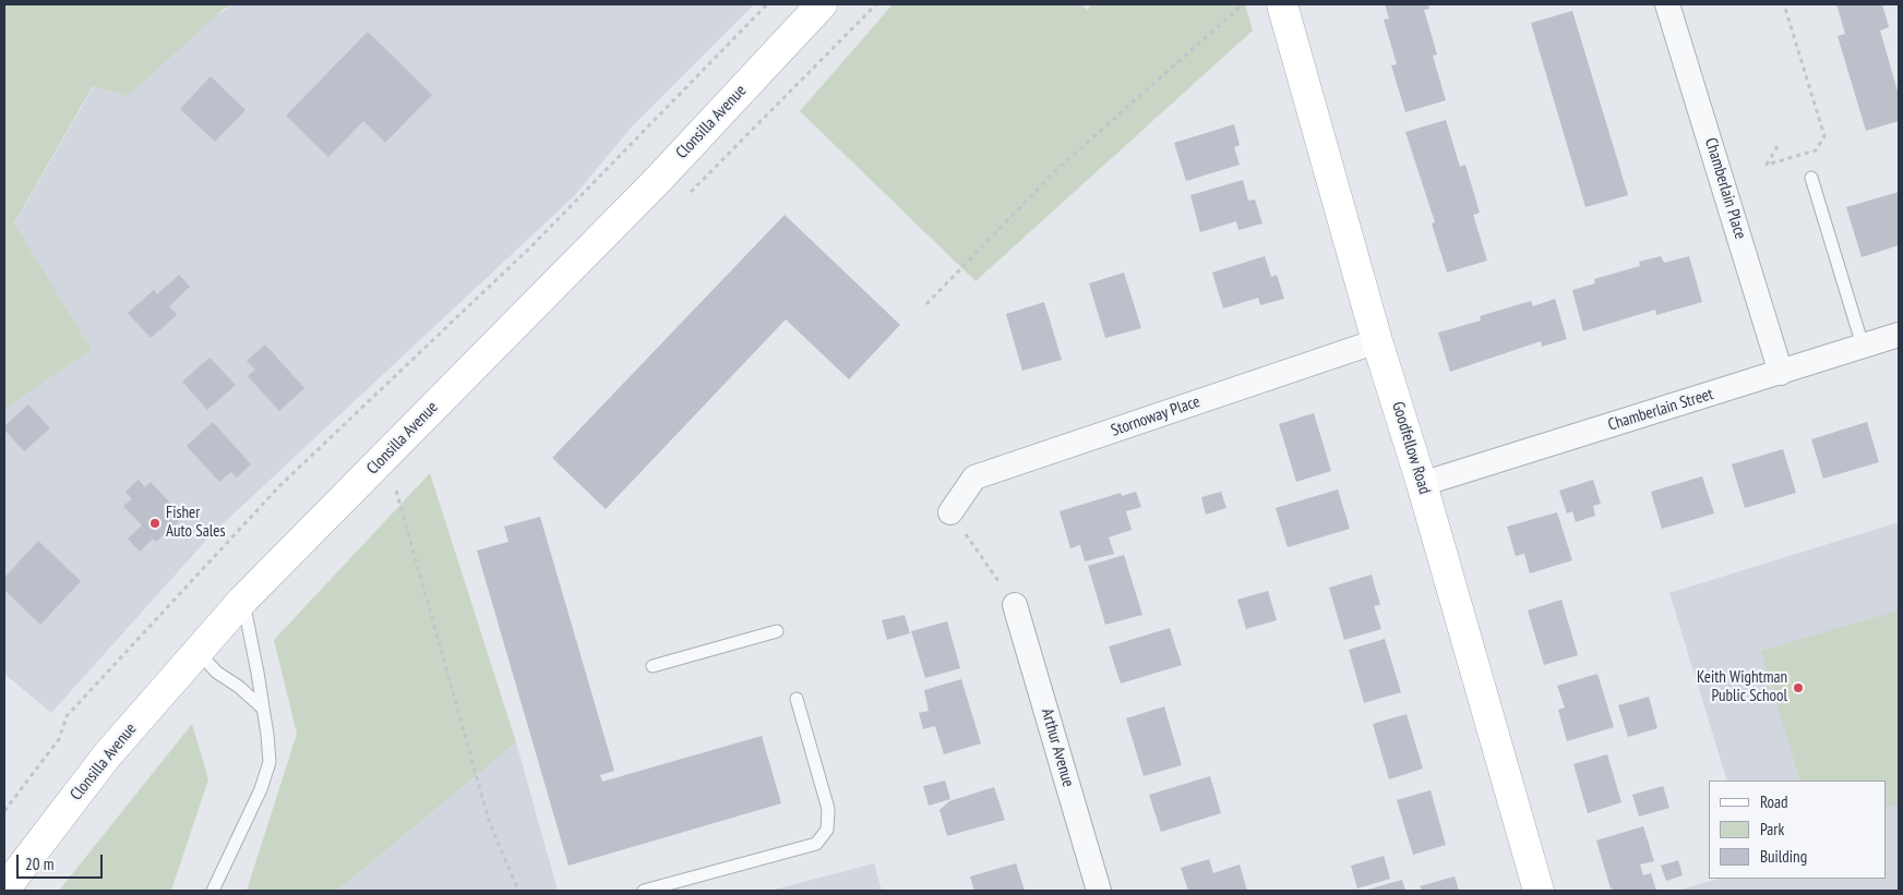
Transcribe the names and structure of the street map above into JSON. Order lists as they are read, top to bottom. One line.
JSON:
{"streets":{"main road":["Clonsilla Avenue","Goodfellow Road"],"street":["Chamberlain Place","Chamberlain Street","Stornoway Place","Arthur Avenue"]},"crossings":[["Chamberlain Place","Chamberlain Street"],["Chamberlain Street","Goodfellow Road"],["Stornoway Place","Goodfellow Road"]],"places":["Fisher Auto Sales","Keith Wightman Public School"],"legend":["Road","Park","Building"],"scale_bar":"20 m"}
